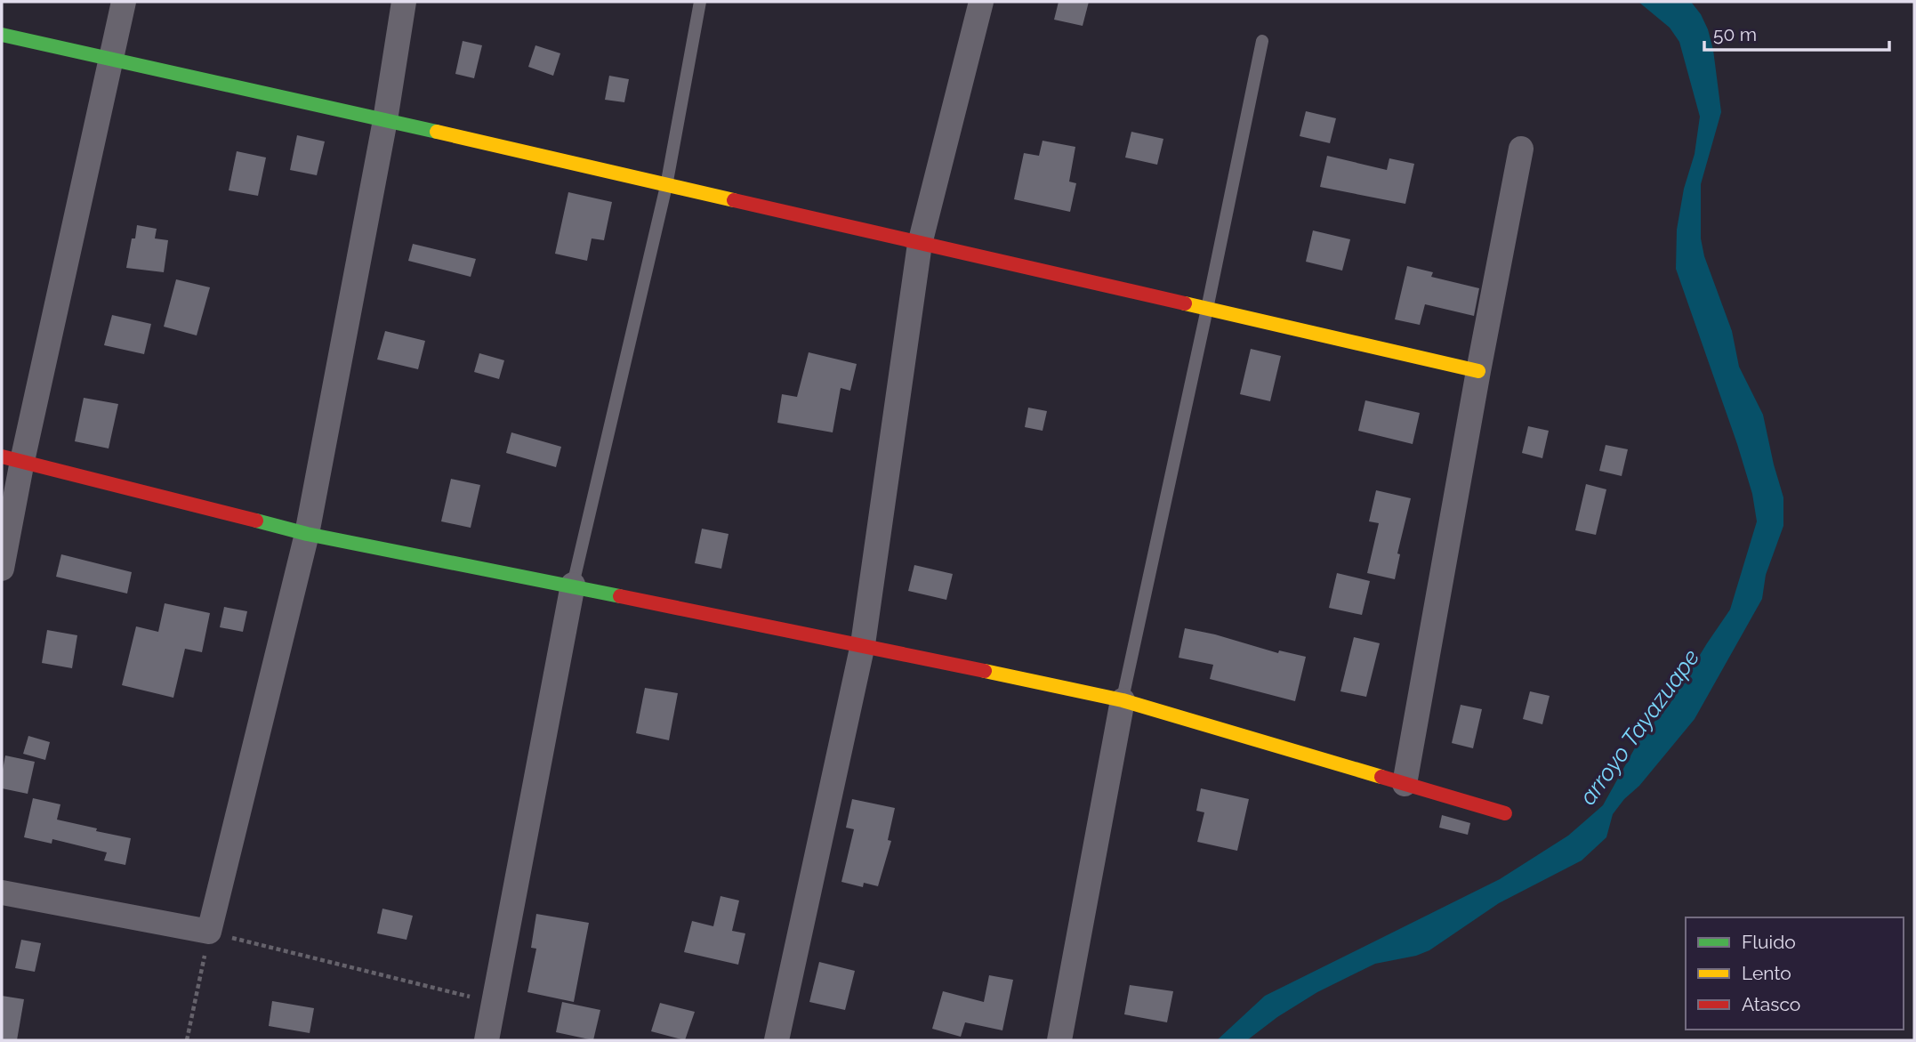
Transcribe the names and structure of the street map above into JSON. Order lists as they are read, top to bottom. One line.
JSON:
{"water":["arroyo Tayazuape"],"legend":["Fluido","Lento","Atasco"],"scale_bar":"50 m"}
